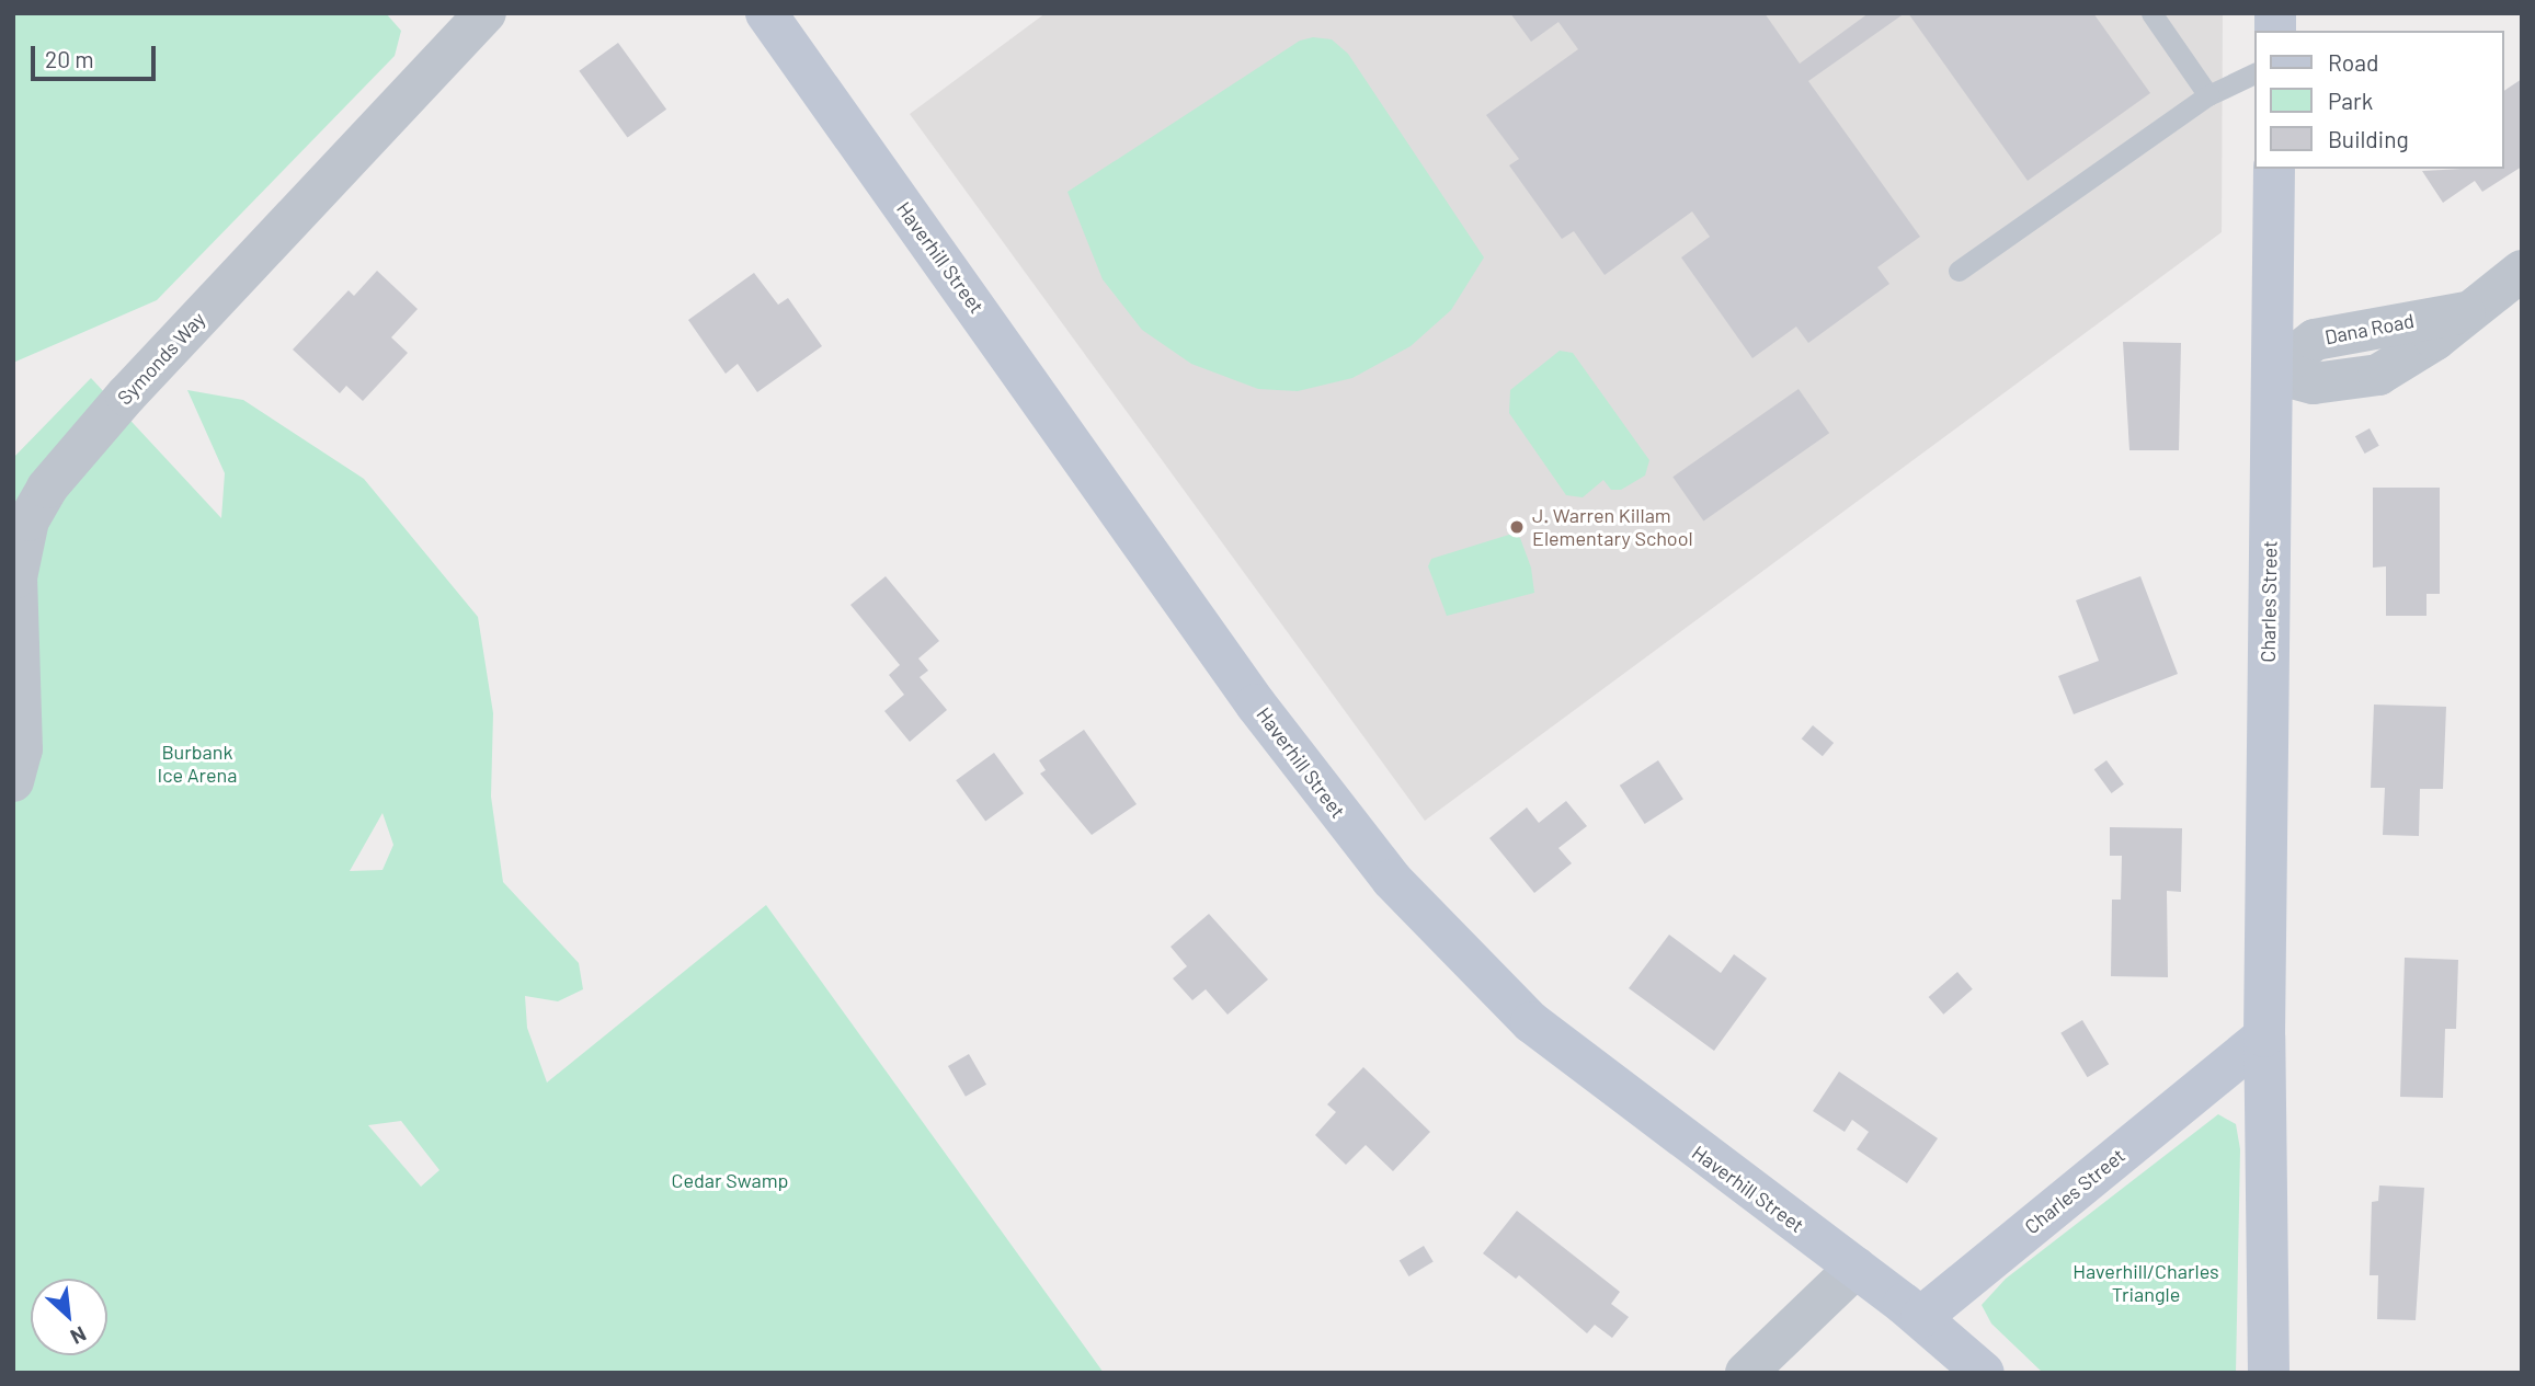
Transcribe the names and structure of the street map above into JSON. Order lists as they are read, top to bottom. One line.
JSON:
{"streets":{"street":["Haverhill Street","Dana Road","Symonds Way","Charles Street"]},"crossings":[["Haverhill Street","Charles Street"],["Dana Road","Charles Street"]],"parks":["Burbank Ice Arena","Cedar Swamp","Haverhill/Charles Triangle"],"places":["J. Warren Killam Elementary School"],"legend":["Road","Park","Building"],"scale_bar":"20 m","north":"bottom right"}
